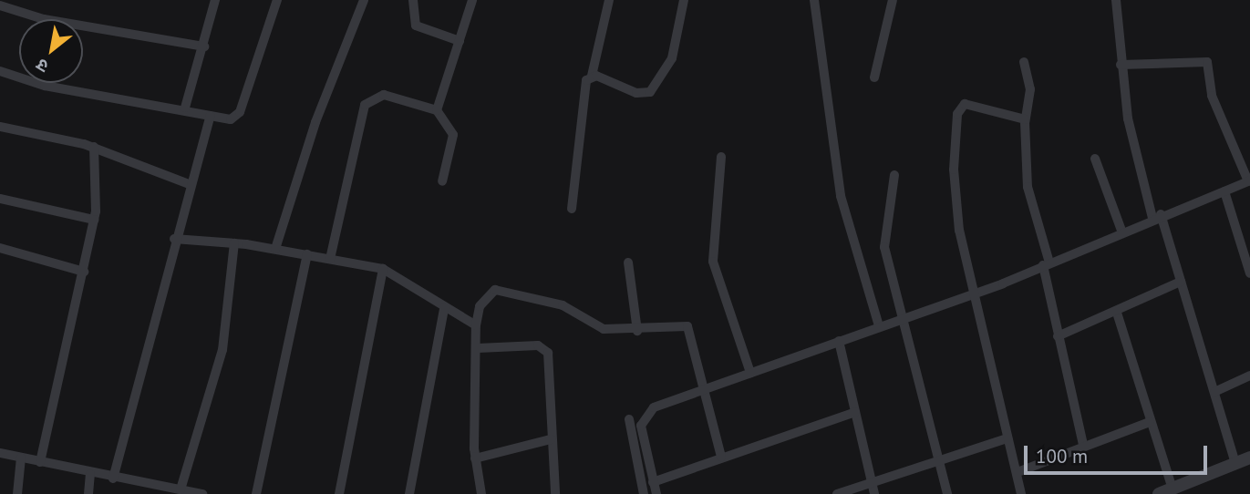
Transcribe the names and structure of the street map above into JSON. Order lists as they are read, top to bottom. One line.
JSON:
{"scale_bar":"100 m","north":"bottom left"}
